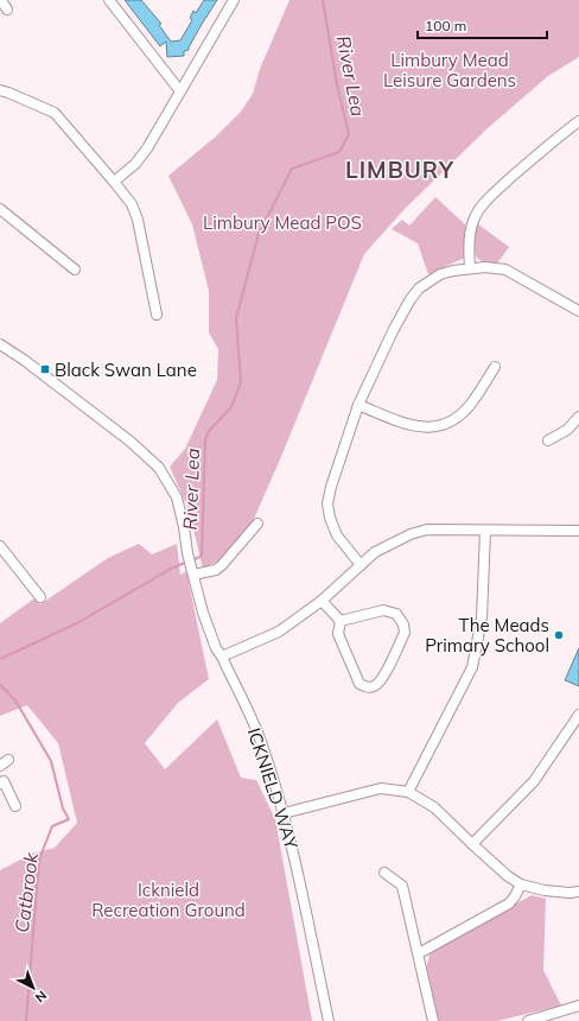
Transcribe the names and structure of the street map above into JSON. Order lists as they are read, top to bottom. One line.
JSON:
{"streets":{"street":["ICKNIELD WAY"]},"districts":["LIMBURY"],"water":["River Lea","Catbrook"],"parks":["Limbury Mead Leisure Gardens","Limbury Mead POS","Icknield Recreation Ground"],"places":{"transit":["Black Swan Lane"],"other":["The Meads Primary School"]},"scale_bar":"100 m","north":"bottom right"}
